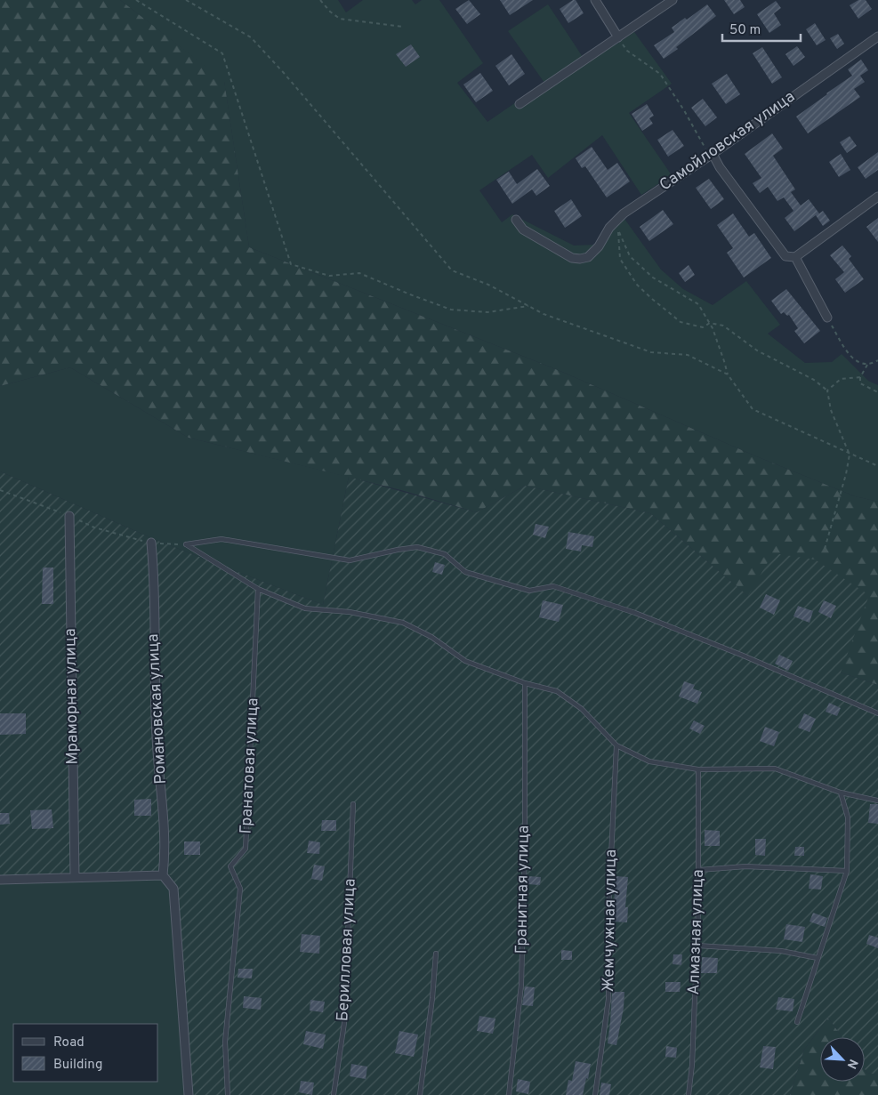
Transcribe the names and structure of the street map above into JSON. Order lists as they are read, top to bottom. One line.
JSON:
{"streets":{"street":["Самойловская улица","Мраморная улица","Романовская улица"],"lane":["Гранатовая улица","Гранитная улица","Жемчужная улица","Алмазная улица","Берилловая улица"]},"legend":["Road","Building"],"scale_bar":"50 m","north":"bottom right"}
